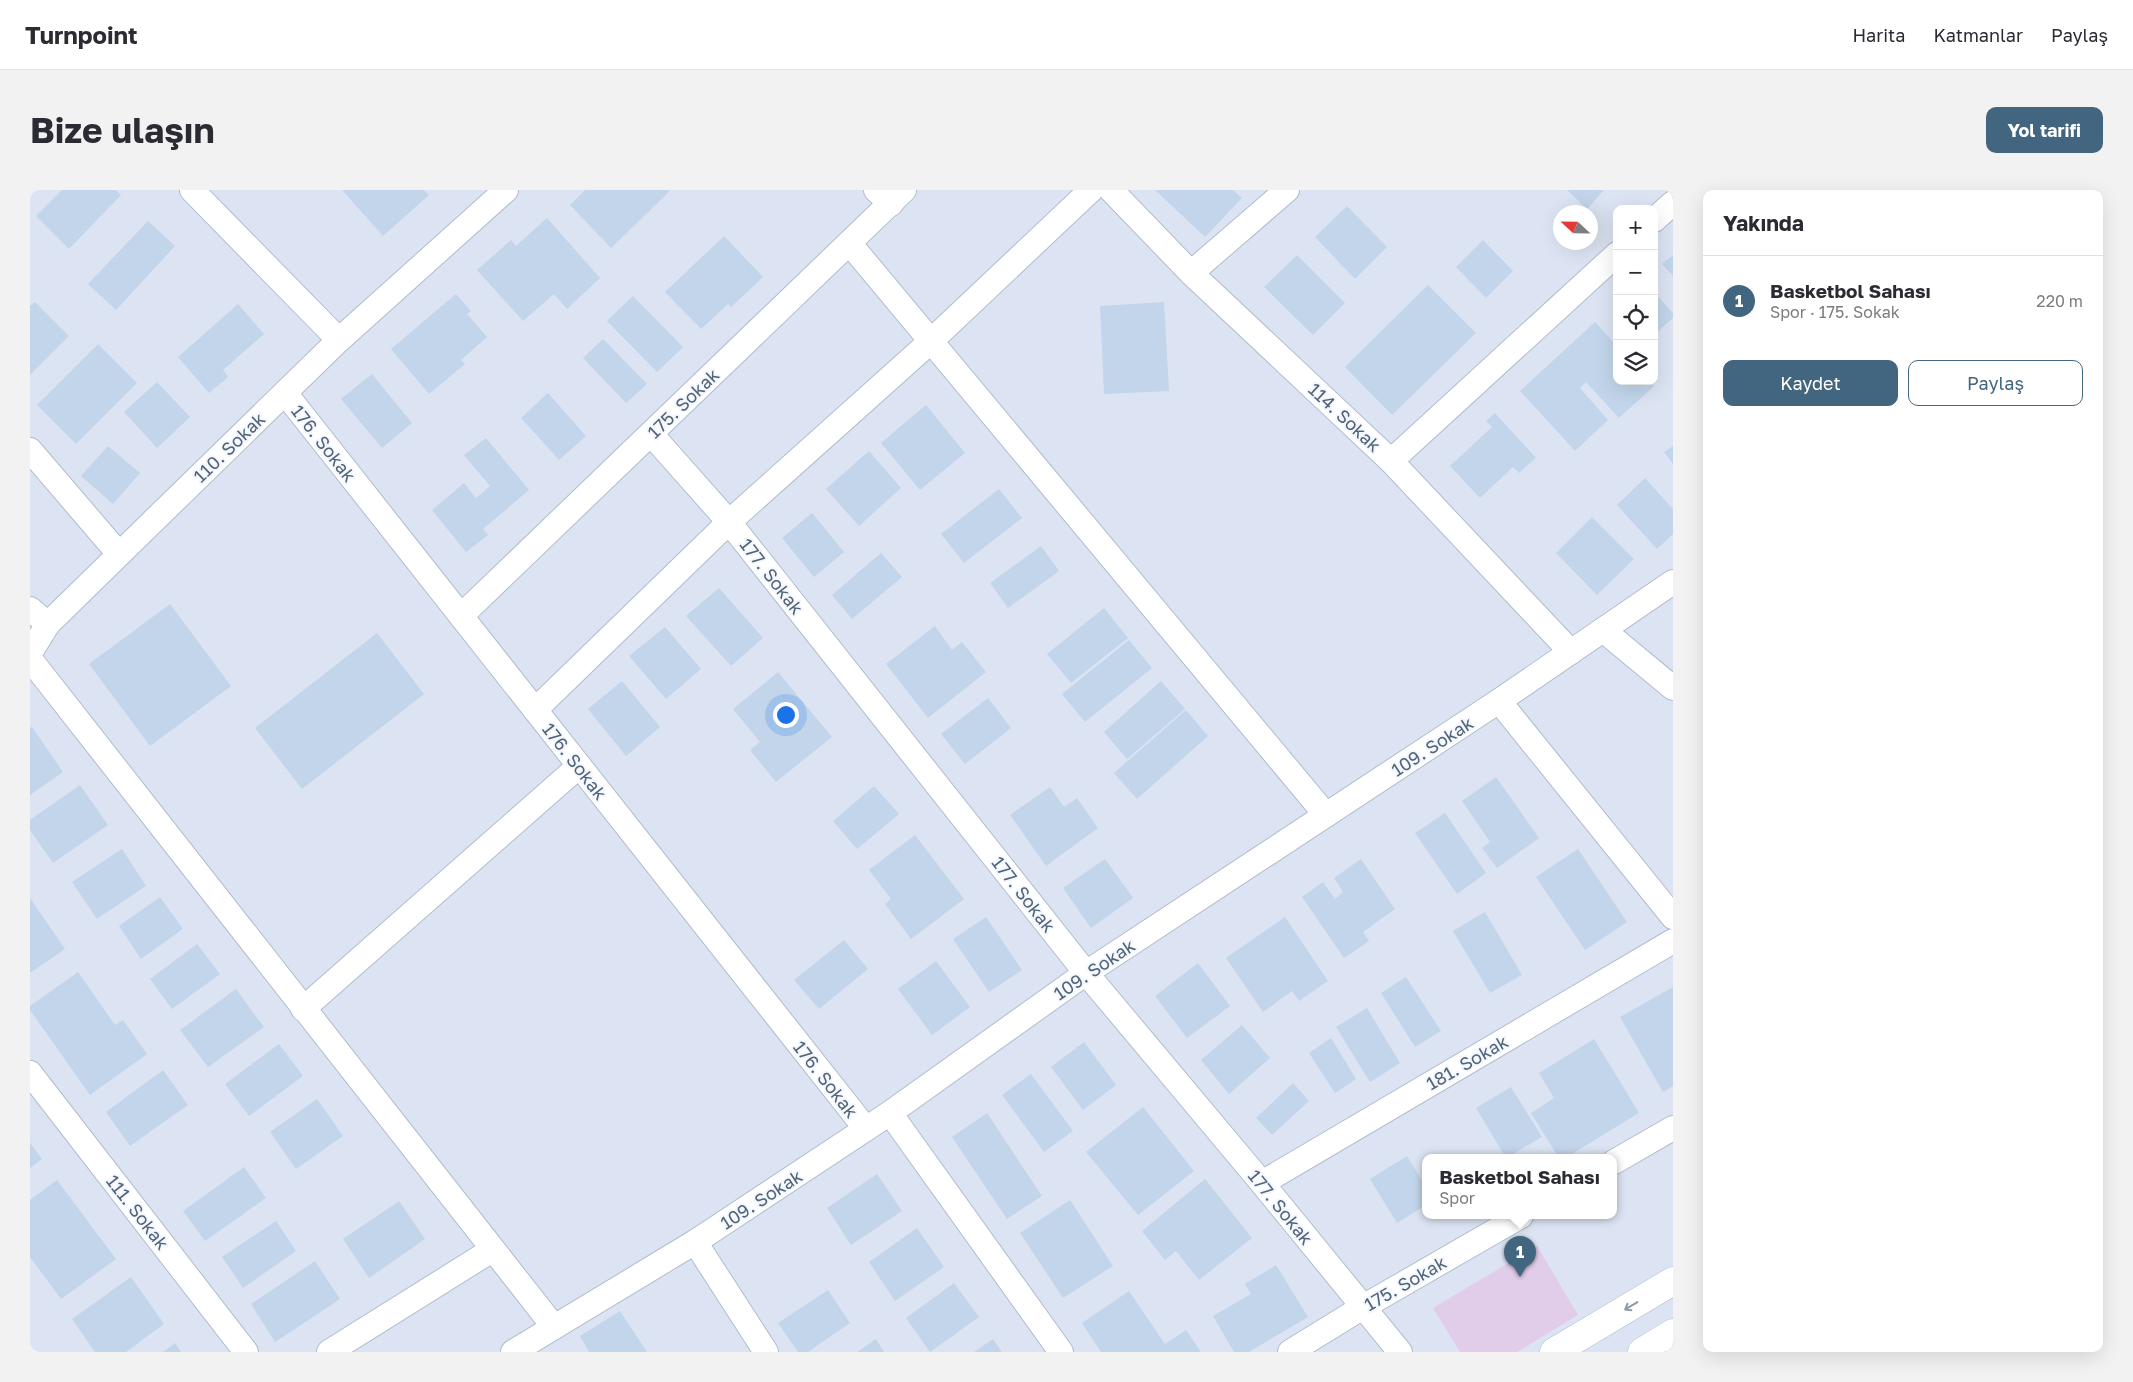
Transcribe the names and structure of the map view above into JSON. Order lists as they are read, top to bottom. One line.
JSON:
{"streets":{"street":["175. Sokak","114. Sokak","176. Sokak","110. Sokak","177. Sokak","109. Sokak","181. Sokak","111. Sokak"]},"crossings":[["175. Sokak","176. Sokak"],["175. Sokak","177. Sokak"],["114. Sokak","109. Sokak"],["176. Sokak","110. Sokak"],["176. Sokak","109. Sokak"],["177. Sokak","109. Sokak"],["177. Sokak","181. Sokak"]],"north":"left","page":{"header":"Turnpoint","nav":["Harita","Katmanlar","Paylaş"],"buttons":["Yol tarifi",["Kaydet","Paylaş"]],"title":"Bize ulaşın","heading":"Yakında","map_buttons":["+","−"],"list":[{"mark":"1","name":"Basketbol Sahası","note":"Spor · 175. Sokak","value":"220 m"}],"popup":["Basketbol Sahası","Spor"],"pins":"1"}}
